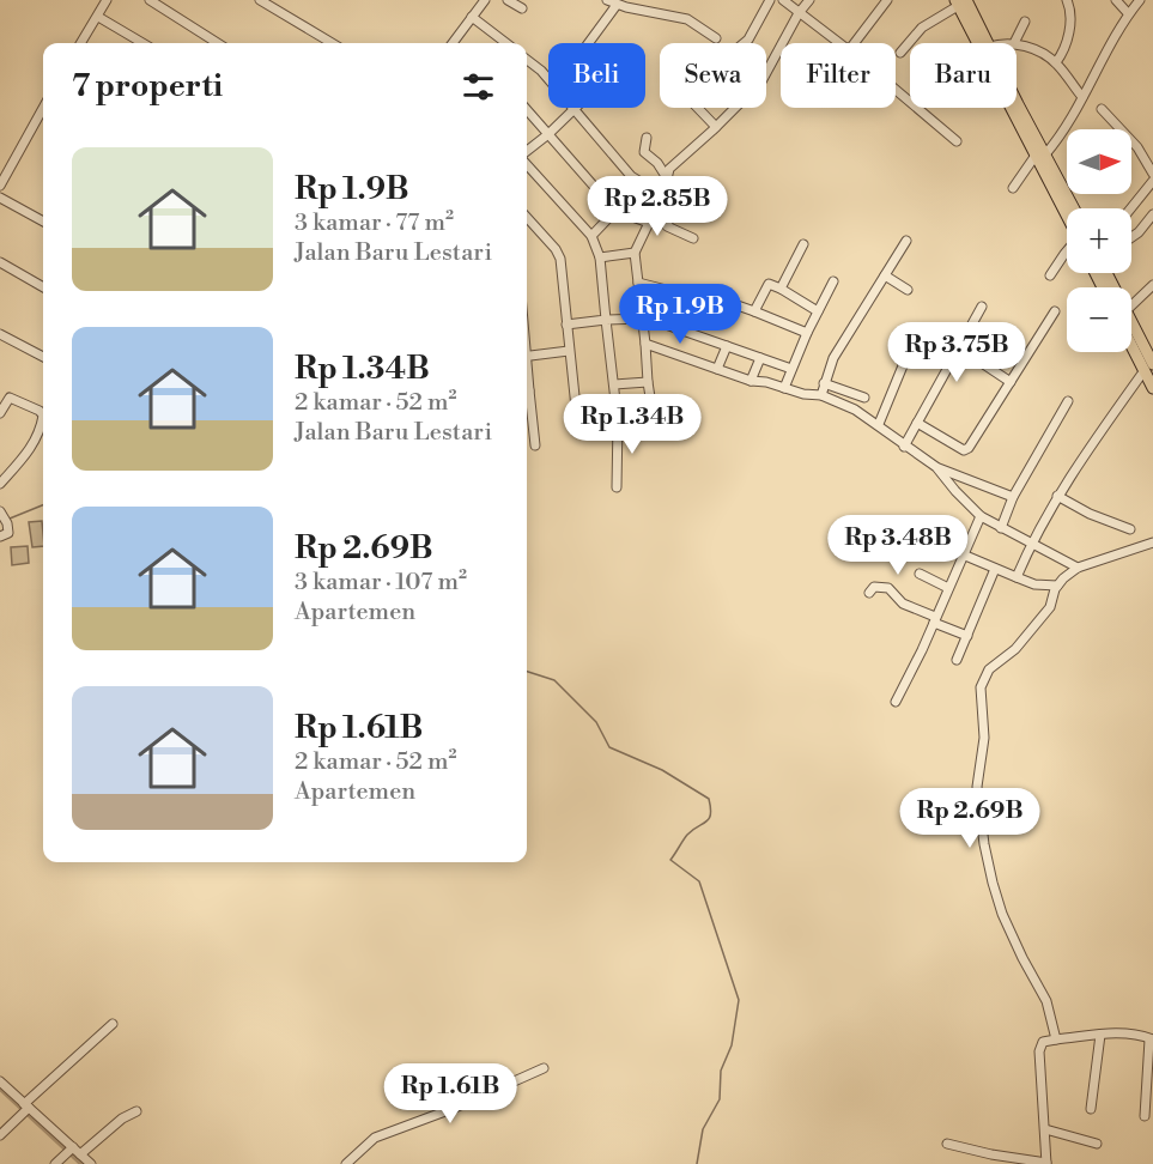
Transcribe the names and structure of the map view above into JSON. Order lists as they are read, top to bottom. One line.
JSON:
{"north":"right","page":{"chip":["Beli","Sewa","Filter","Baru"],"heading":"7 properti","map_buttons":["+","−"],"list":[{"name":"Rp 1.9B","note":"3 kamar · 77 m² · Jalan Baru Lestari"},{"name":"Rp 1.34B","note":"2 kamar · 52 m² · Jalan Baru Lestari"},{"name":"Rp 2.69B","note":"3 kamar · 107 m² · Apartemen"},{"name":"Rp 1.61B","note":"2 kamar · 52 m² · Apartemen"}],"price":["Rp 2.85B","Rp 1.9B","Rp 3.75B","Rp 1.34B","Rp 3.48B","Rp 2.69B","Rp 1.61B"]}}
